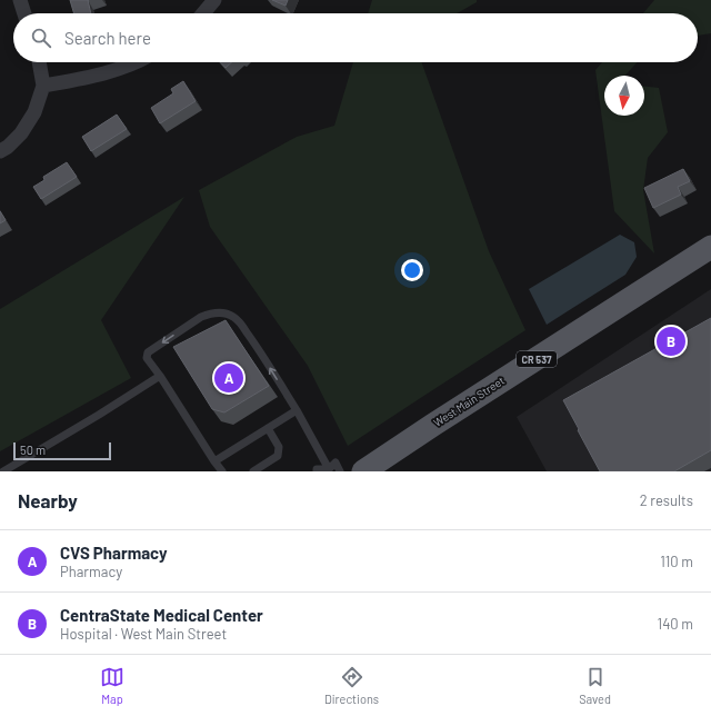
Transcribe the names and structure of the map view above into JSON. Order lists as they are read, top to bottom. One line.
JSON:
{"streets":{"main road":["CR 537","West Main Street"]},"scale_bar":"50 m","north":"bottom","page":{"search":"Search here","pins":["B","A"],"scale":"50 m","heading":["Nearby","2 results"],"list":[{"mark":"A","name":"CVS Pharmacy","note":"Pharmacy","value":"110 m"},{"mark":"B","name":"CentraState Medical Center","note":"Hospital · West Main Street","value":"140 m"}],"nav":["Map","Directions","Saved"]}}
